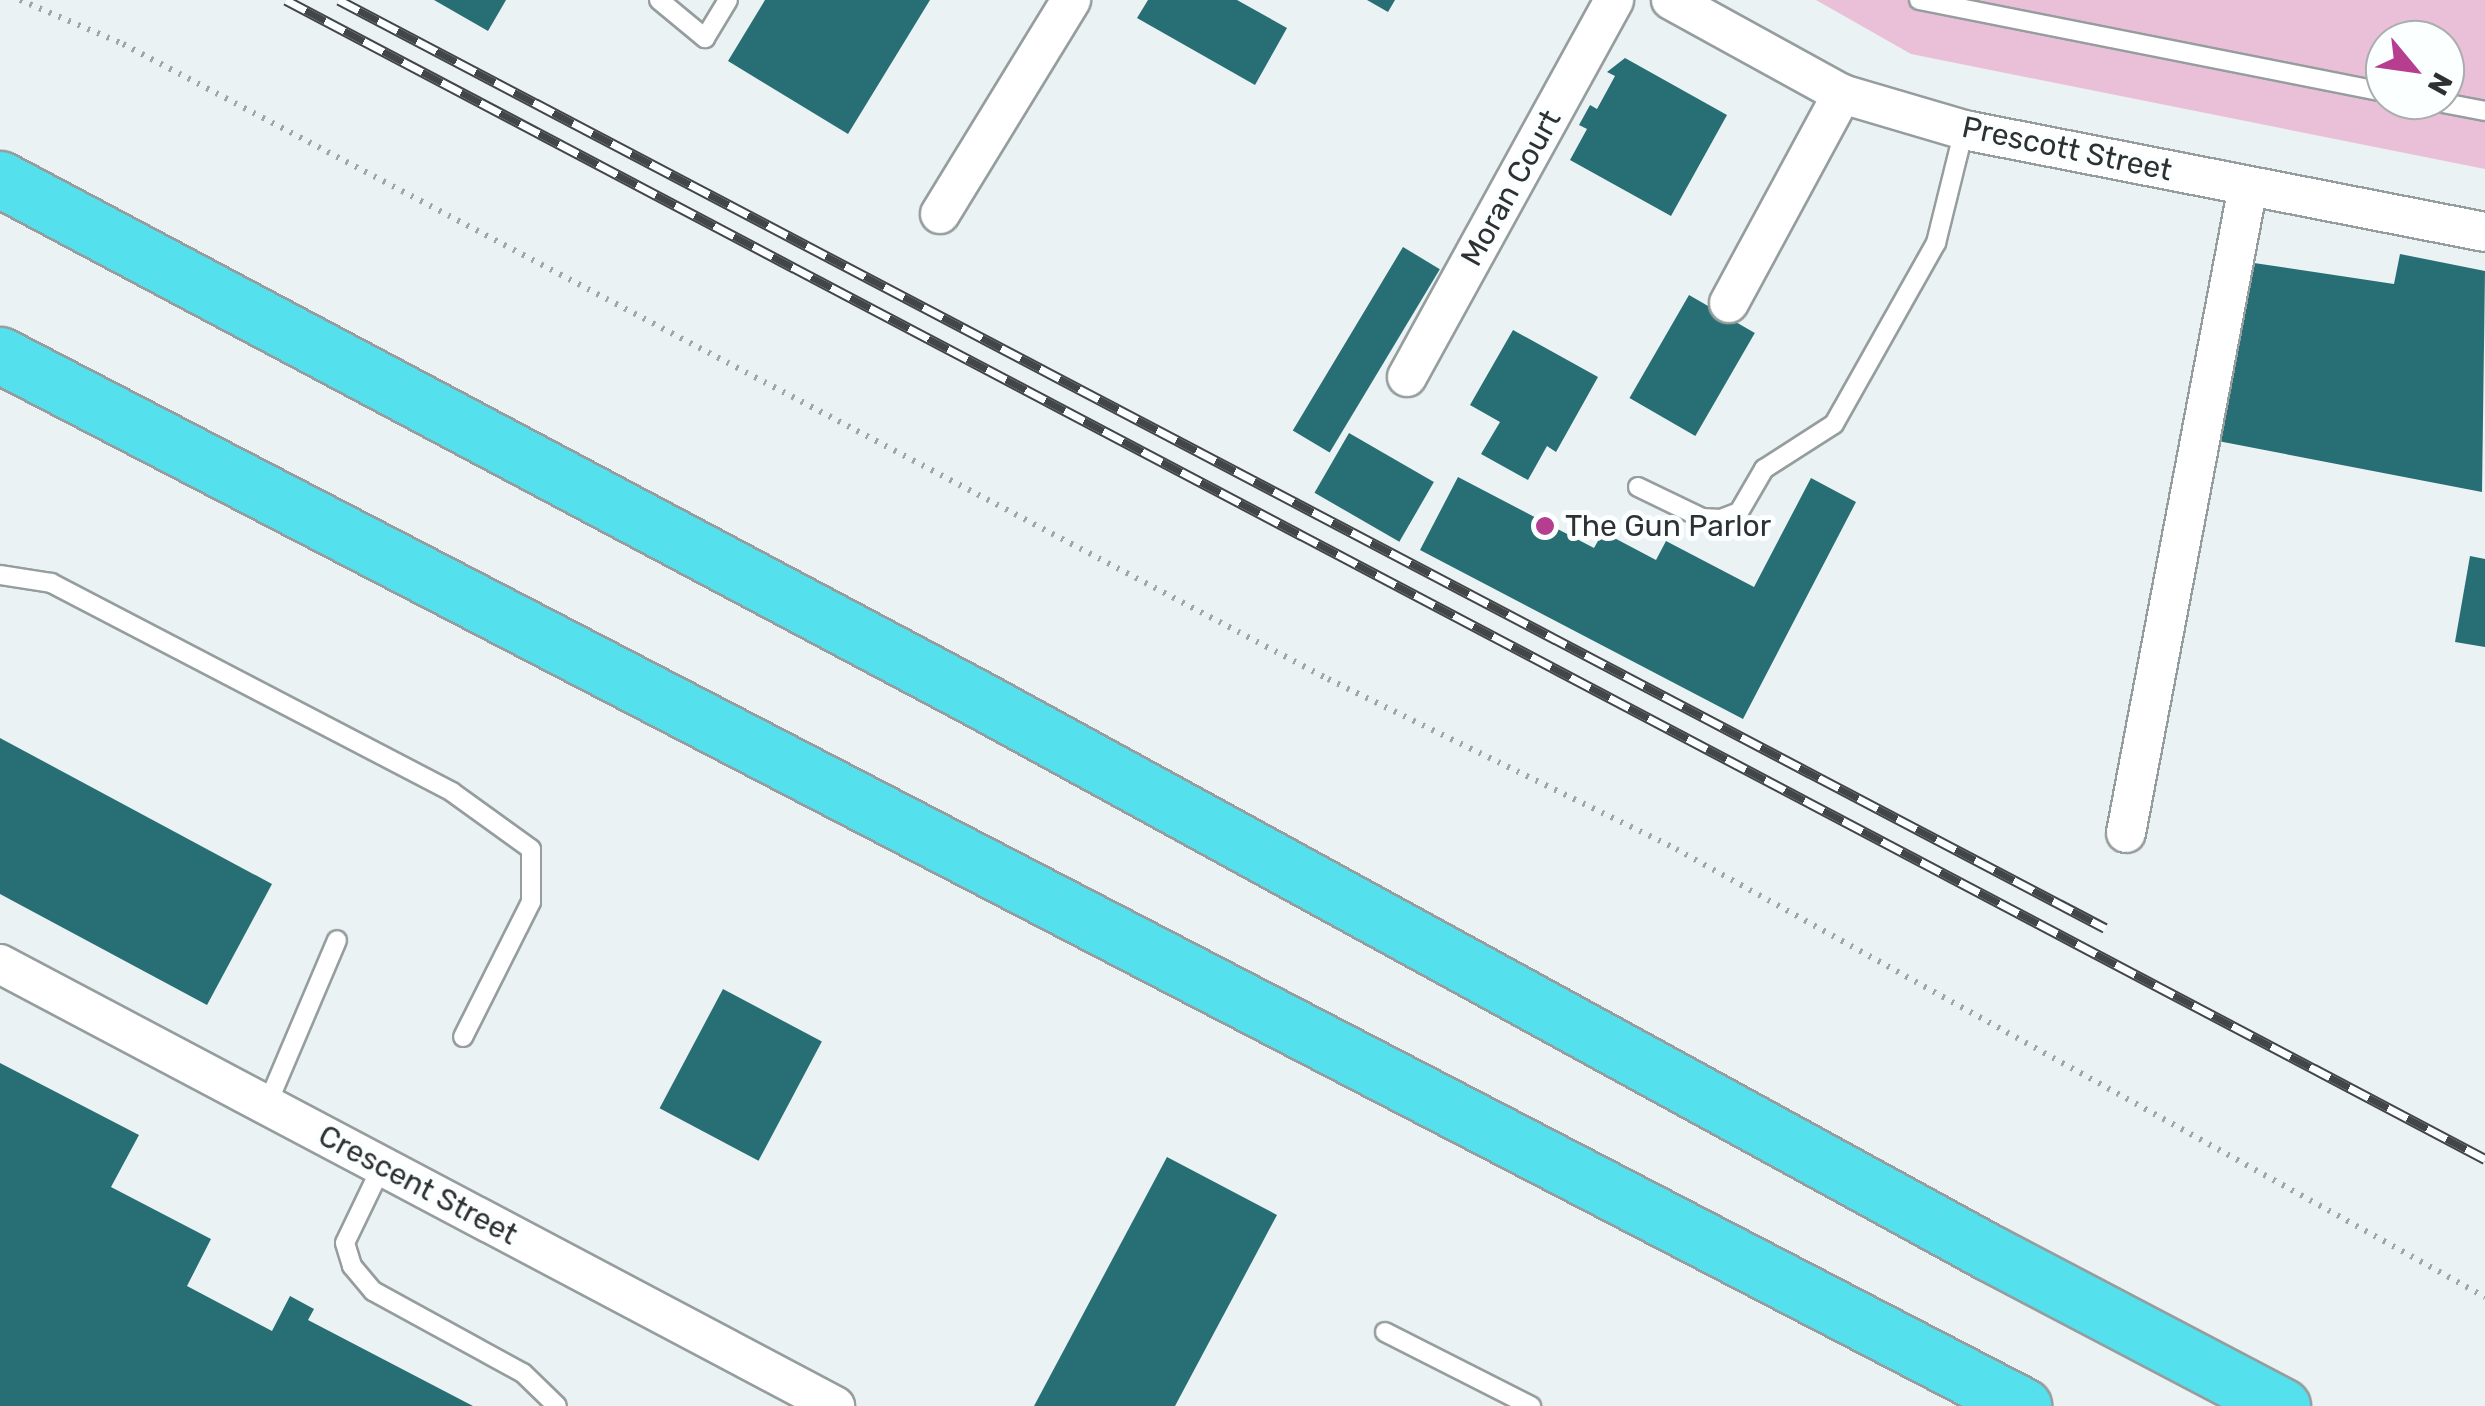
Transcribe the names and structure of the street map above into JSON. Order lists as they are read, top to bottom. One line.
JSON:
{"streets":{"street":["Prescott Street","Moran Court","Crescent Street"]},"places":["The Gun Parlor"],"north":"bottom right"}
